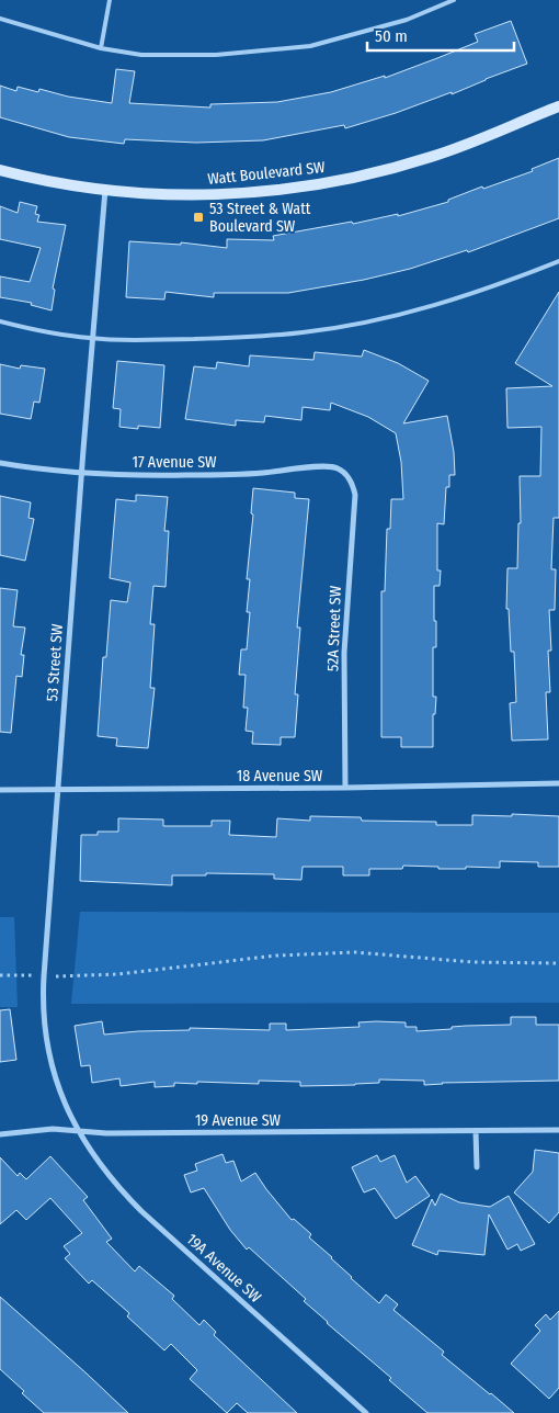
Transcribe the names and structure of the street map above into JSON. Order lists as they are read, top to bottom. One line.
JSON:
{"streets":{"street":["Watt Boulevard SW","17 Avenue SW","52A Street SW","53 Street SW","18 Avenue SW","19 Avenue SW","19A Avenue SW"]},"crossings":[["Watt Boulevard SW","53 Street SW"],["17 Avenue SW","52A Street SW"],["17 Avenue SW","53 Street SW"],["52A Street SW","18 Avenue SW"],["53 Street SW","18 Avenue SW"],["53 Street SW","19 Avenue SW"],["53 Street SW","19A Avenue SW"],["19 Avenue SW","19A Avenue SW"]],"places":{"transit":["53 Street & Watt Boulevard SW"]},"scale_bar":"50 m"}
